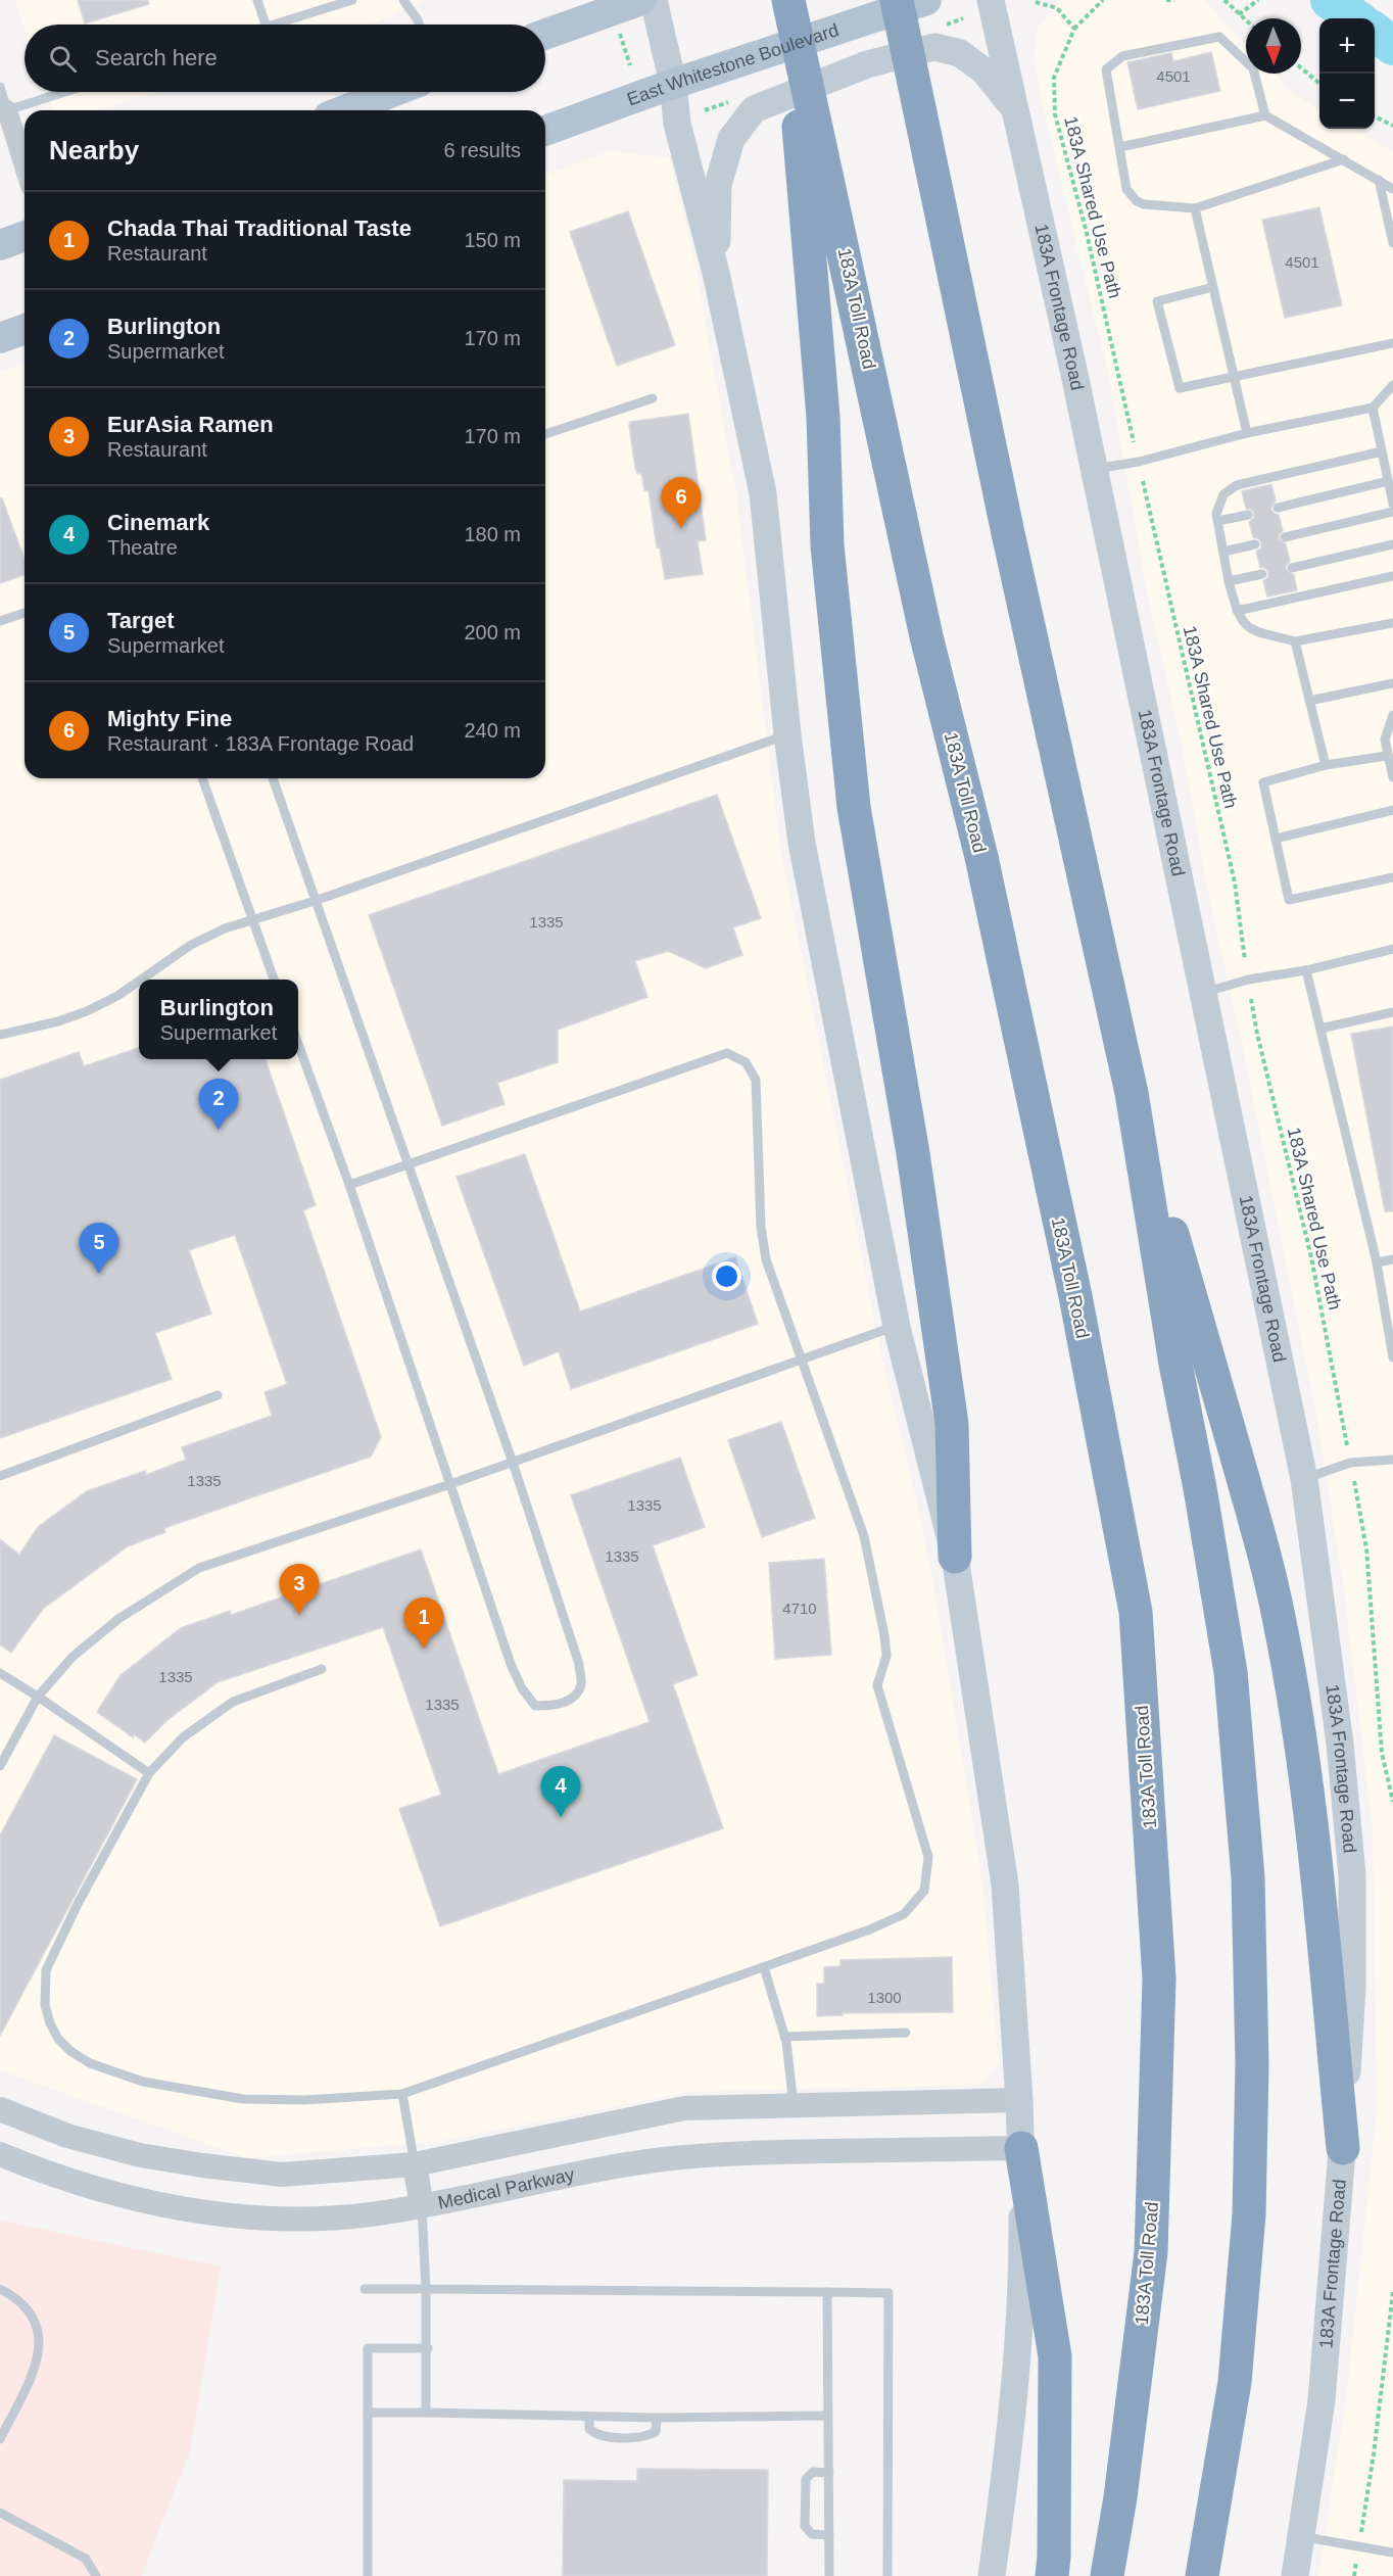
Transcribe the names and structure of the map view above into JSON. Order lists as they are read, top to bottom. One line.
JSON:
{"streets":{"highway":["183A Toll Road"],"main road":["East Whitestone Boulevard","183A Frontage Road"],"street":["Medical Parkway"],"path":["183A Shared Use Path"]},"house_numbers":["4501","4501","1335","1335","1335","1335","4710","1335","1335","1300"],"north":"bottom","page":{"map_buttons":["+","−"],"search":"Search here","heading":["Nearby","6 results"],"list":[{"mark":"1","name":"Chada Thai Traditional Taste","note":"Restaurant","value":"150 m"},{"mark":"2","name":"Burlington","note":"Supermarket","value":"170 m"},{"mark":"3","name":"EurAsia Ramen","note":"Restaurant","value":"170 m"},{"mark":"4","name":"Cinemark","note":"Theatre","value":"180 m"},{"mark":"5","name":"Target","note":"Supermarket","value":"200 m"},{"mark":"6","name":"Mighty Fine","note":"Restaurant · 183A Frontage Road","value":"240 m"}],"pins":["6","2","5","3","1","4"],"popup":["Burlington","Supermarket"]}}
